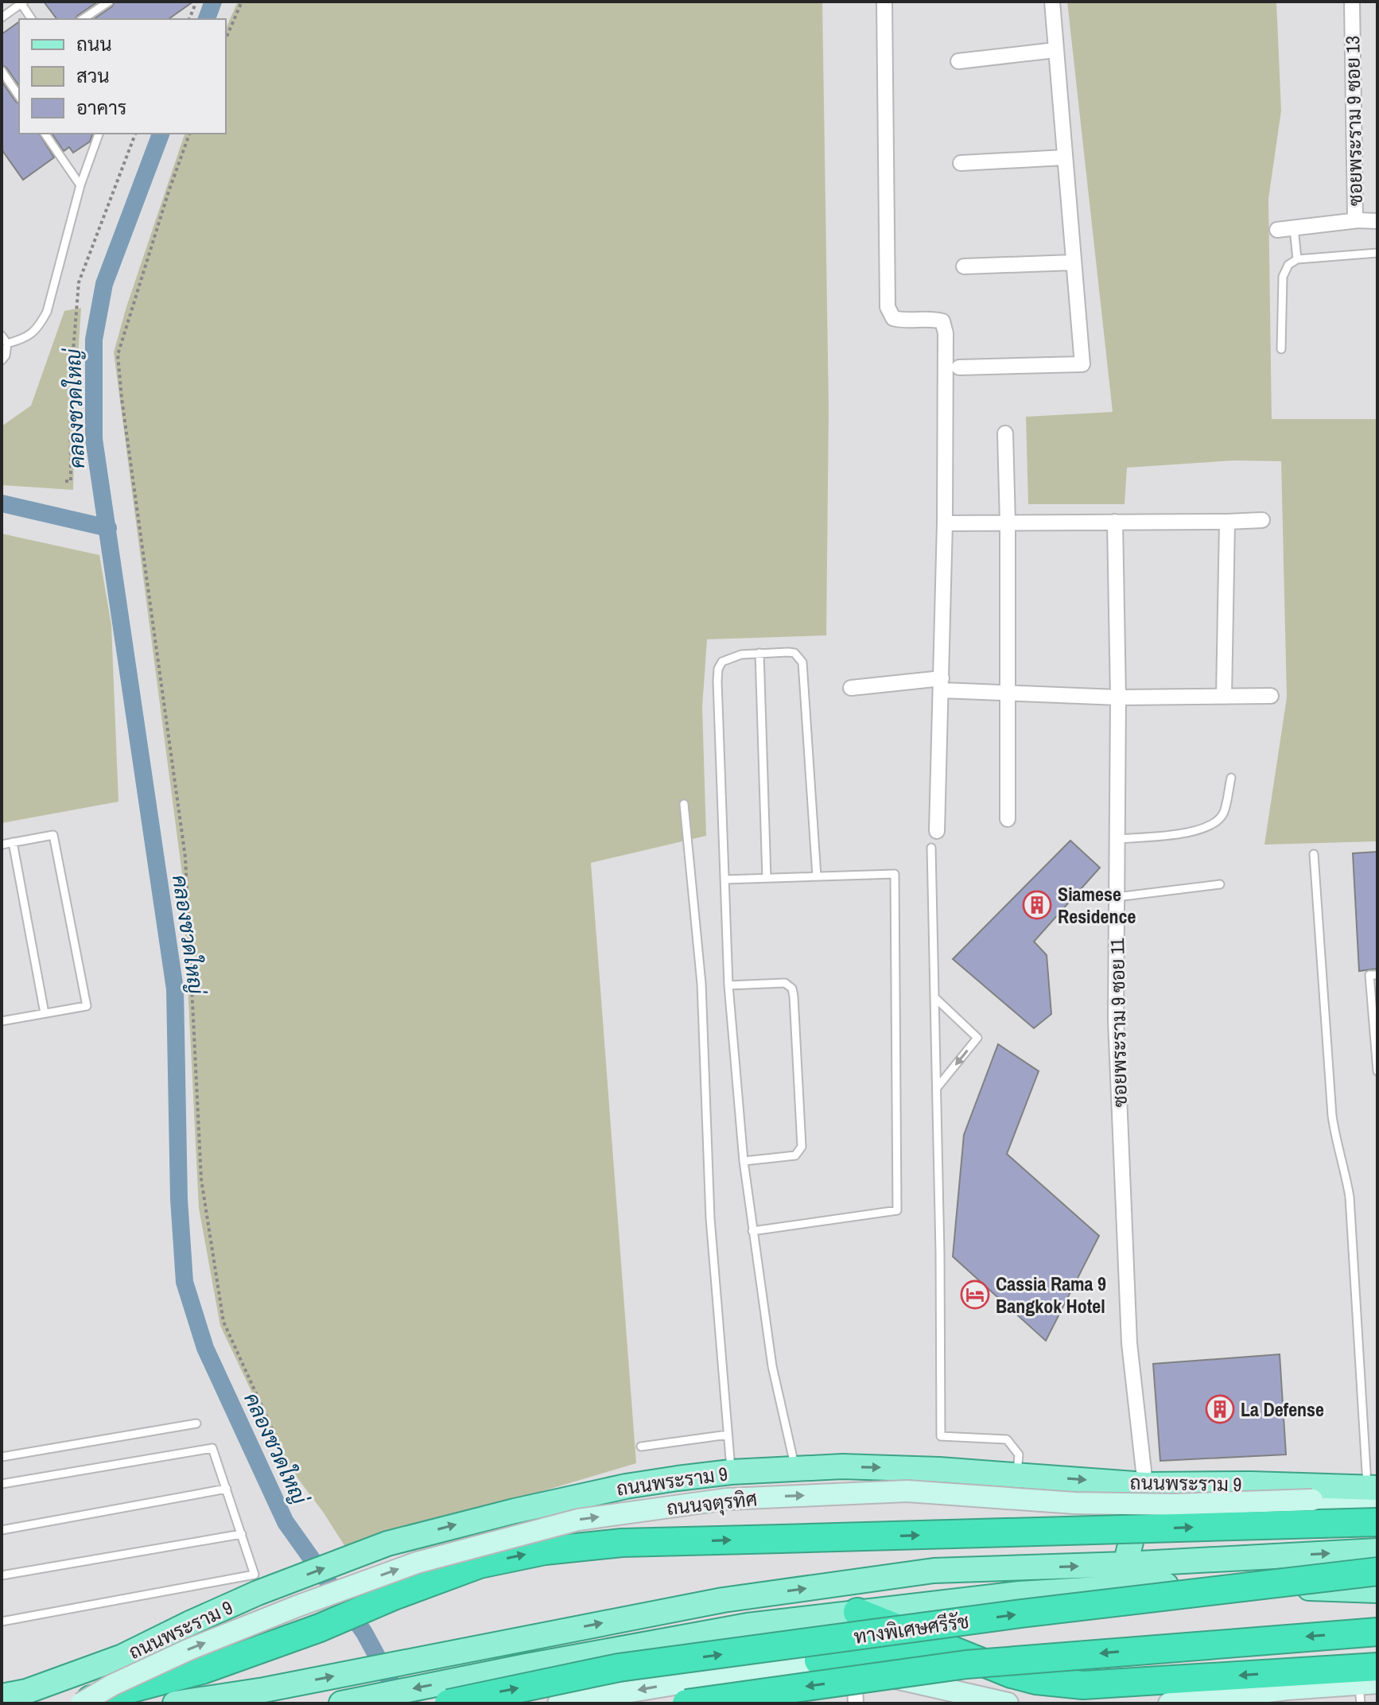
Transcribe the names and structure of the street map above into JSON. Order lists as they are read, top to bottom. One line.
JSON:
{"streets":{"highway":["ทางพิเศษศรีรัช"],"main road":["ถนนพระราม 9","ถนนจตุรทิศ"],"street":["ซอยพระราม 9 ซอย 13","ซอยพระราม 9 ซอย 11"]},"crossings":[["ซอยพระราม 9 ซอย 11","ถนนพระราม 9"],["ถนนพระราม 9","ถนนจตุรทิศ"]],"water":["คลองชวดใหญ่"],"places":{"building":["Siamese Residence","La Defense"],"hotel":["Cassia Rama 9 Bangkok Hotel"]},"legend":["ถนน","สวน","อาคาร"]}
